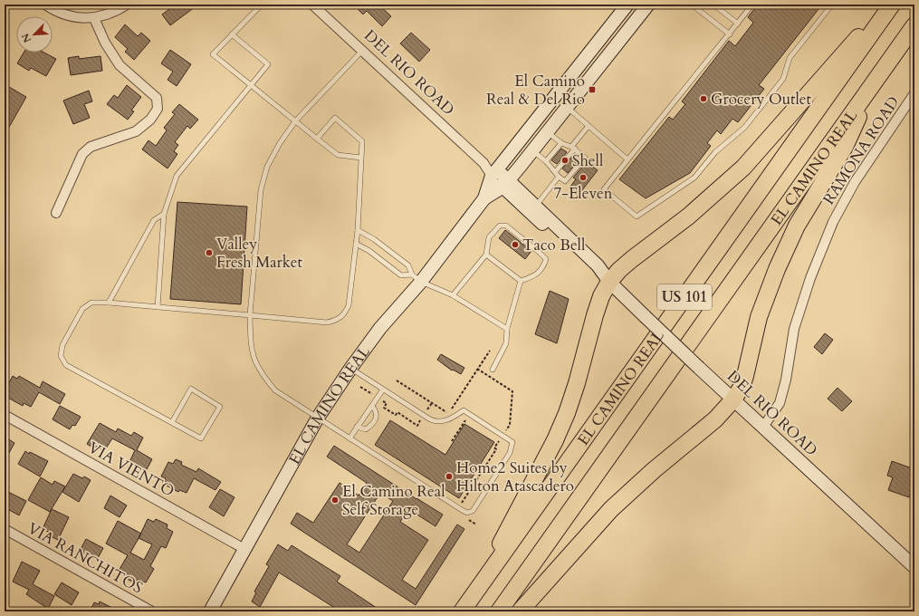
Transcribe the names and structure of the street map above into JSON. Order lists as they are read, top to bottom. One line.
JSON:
{"streets":{"highway":["EL CAMINO REAL","US 101"],"main road":["DEL RIO ROAD"],"street":["RAMONA ROAD","VIA VIENTO","VIA RANCHITOS"]},"crossings":[["DEL RIO ROAD","RAMONA ROAD"],["DEL RIO ROAD","EL CAMINO REAL"],["EL CAMINO REAL","VIA VIENTO"]],"places":{"transit":["El Camino Real & Del Rio"],"other":["Grocery Outlet","Shell","7-Eleven","Taco Bell","Valley Fresh Market","Home2 Suites by Hilton Atascadero","El Camino Real Self Storage"]},"north":"bottom left"}
